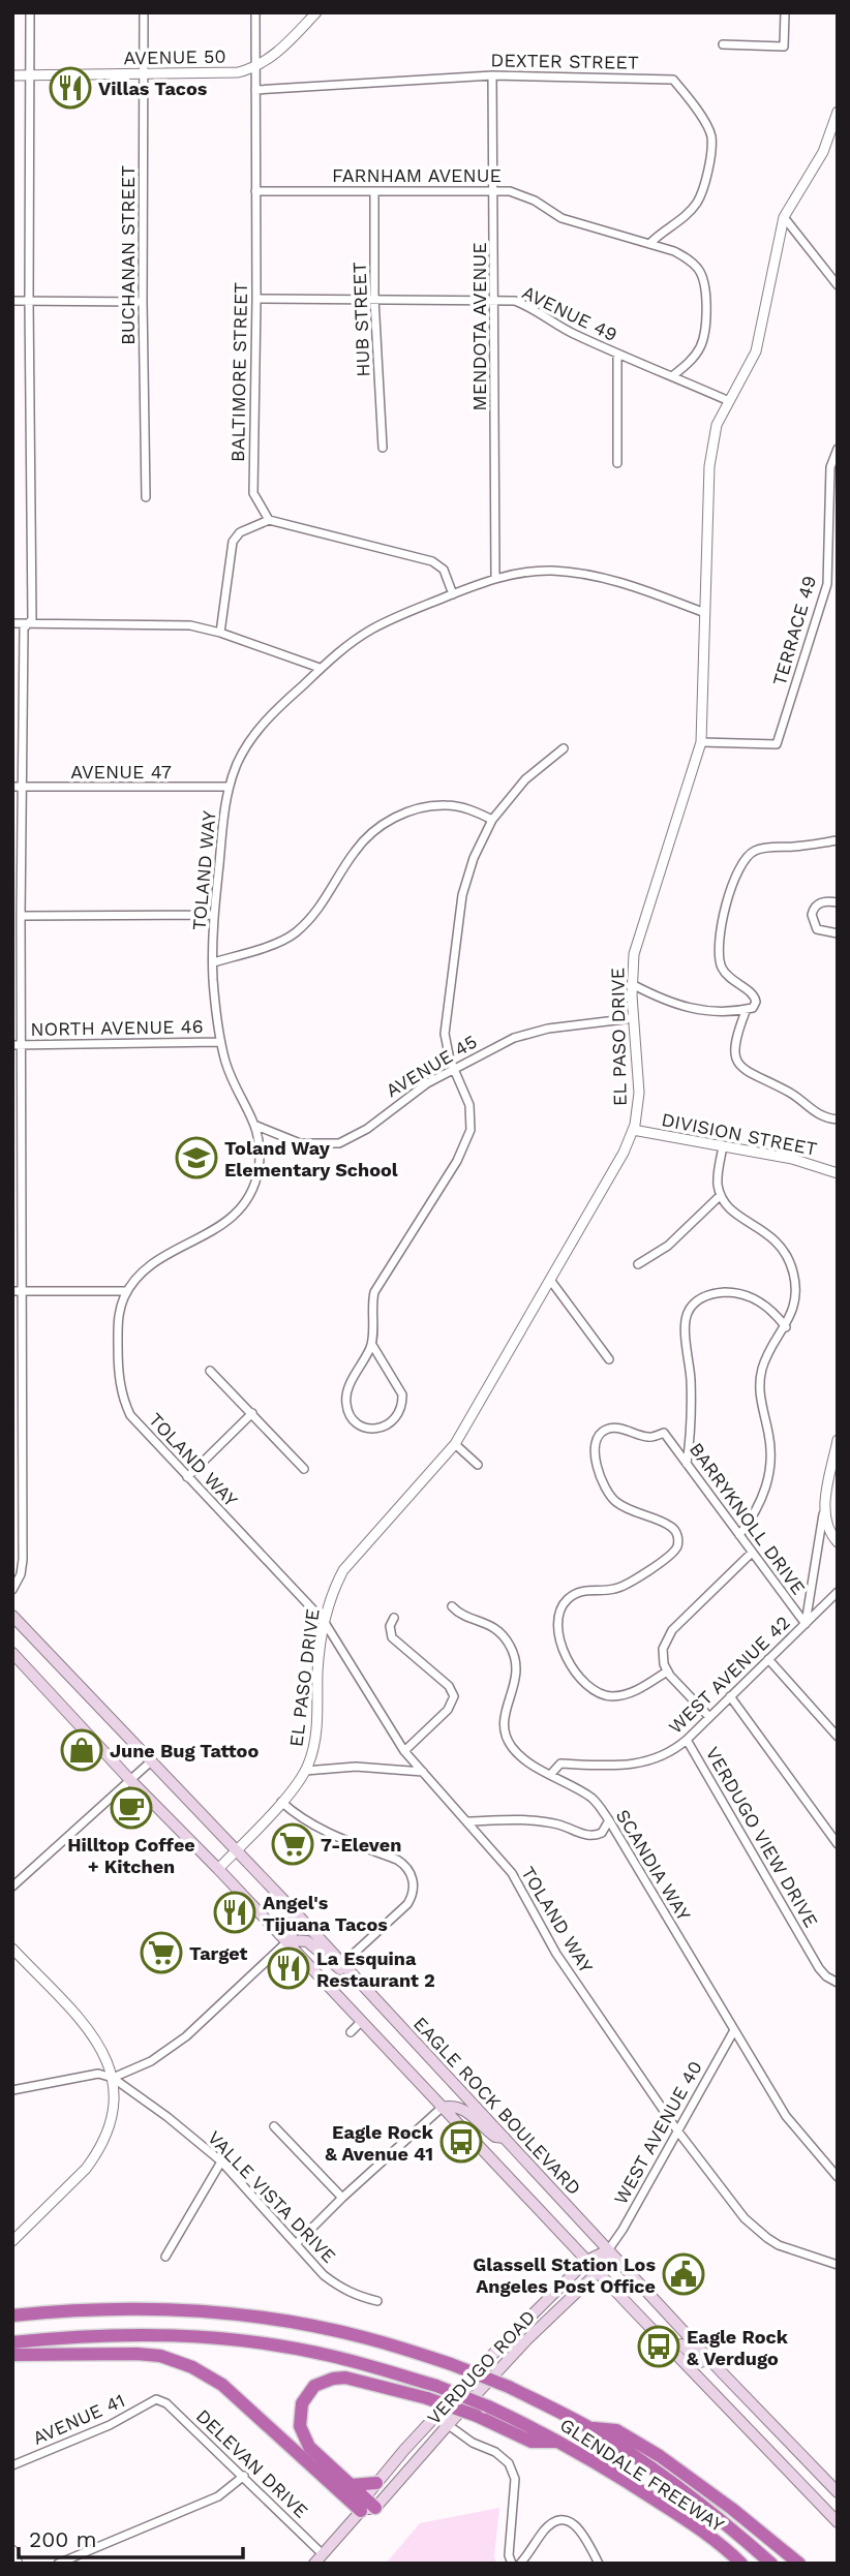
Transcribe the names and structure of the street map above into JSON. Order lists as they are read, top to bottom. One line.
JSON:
{"streets":{"highway":["GLENDALE FREEWAY"],"main road":["EAGLE ROCK BOULEVARD","VERDUGO ROAD"],"street":["AVENUE 50","DEXTER STREET","FARNHAM AVENUE","BUCHANAN STREET","AVENUE 49","HUB STREET","MENDOTA AVENUE","BALTIMORE STREET","TERRACE 49","AVENUE 47","TOLAND WAY","NORTH AVENUE 46","EL PASO DRIVE","AVENUE 45","DIVISION STREET","BARRYKNOLL DRIVE","WEST AVENUE 42","VERDUGO VIEW DRIVE","SCANDIA WAY","WEST AVENUE 40","VALLE VISTA DRIVE","AVENUE 41","DELEVAN DRIVE"]},"crossings":[["AVENUE 50","BUCHANAN STREET"],["AVENUE 50","BALTIMORE STREET"],["DEXTER STREET","FARNHAM AVENUE"],["DEXTER STREET","MENDOTA AVENUE"],["DEXTER STREET","BALTIMORE STREET"],["FARNHAM AVENUE","AVENUE 49"],["FARNHAM AVENUE","HUB STREET"],["FARNHAM AVENUE","MENDOTA AVENUE"],["FARNHAM AVENUE","BALTIMORE STREET"],["AVENUE 49","HUB STREET"],["AVENUE 49","MENDOTA AVENUE"],["AVENUE 49","BALTIMORE STREET"],["AVENUE 49","EL PASO DRIVE"],["MENDOTA AVENUE","TOLAND WAY"],["TERRACE 49","EL PASO DRIVE"],["AVENUE 47","TOLAND WAY"],["TOLAND WAY","NORTH AVENUE 46"],["TOLAND WAY","EL PASO DRIVE"],["TOLAND WAY","AVENUE 45"],["TOLAND WAY","WEST AVENUE 40"],["EL PASO DRIVE","AVENUE 45"],["EL PASO DRIVE","DIVISION STREET"],["EL PASO DRIVE","EAGLE ROCK BOULEVARD"],["BARRYKNOLL DRIVE","WEST AVENUE 42"],["WEST AVENUE 42","VERDUGO VIEW DRIVE"],["WEST AVENUE 42","SCANDIA WAY"],["SCANDIA WAY","WEST AVENUE 40"],["EAGLE ROCK BOULEVARD","WEST AVENUE 40"],["EAGLE ROCK BOULEVARD","VERDUGO ROAD"],["WEST AVENUE 40","VERDUGO ROAD"],["VERDUGO ROAD","DELEVAN DRIVE"],["AVENUE 41","DELEVAN DRIVE"]],"places":{"restaurant":["Villas Tacos","Angel's Tijuana Tacos","La Esquina Restaurant 2"],"school or university":["Toland Way Elementary School"],"shop":["June Bug Tattoo"],"cafe":["Hilltop Coffee + Kitchen"],"supermarket":["7-Eleven","Target"],"bus stop":["Eagle Rock & Avenue 41","Eagle Rock & Verdugo"],"public building":["Glassell Station Los Angeles Post Office"]},"scale_bar":"200 m"}
